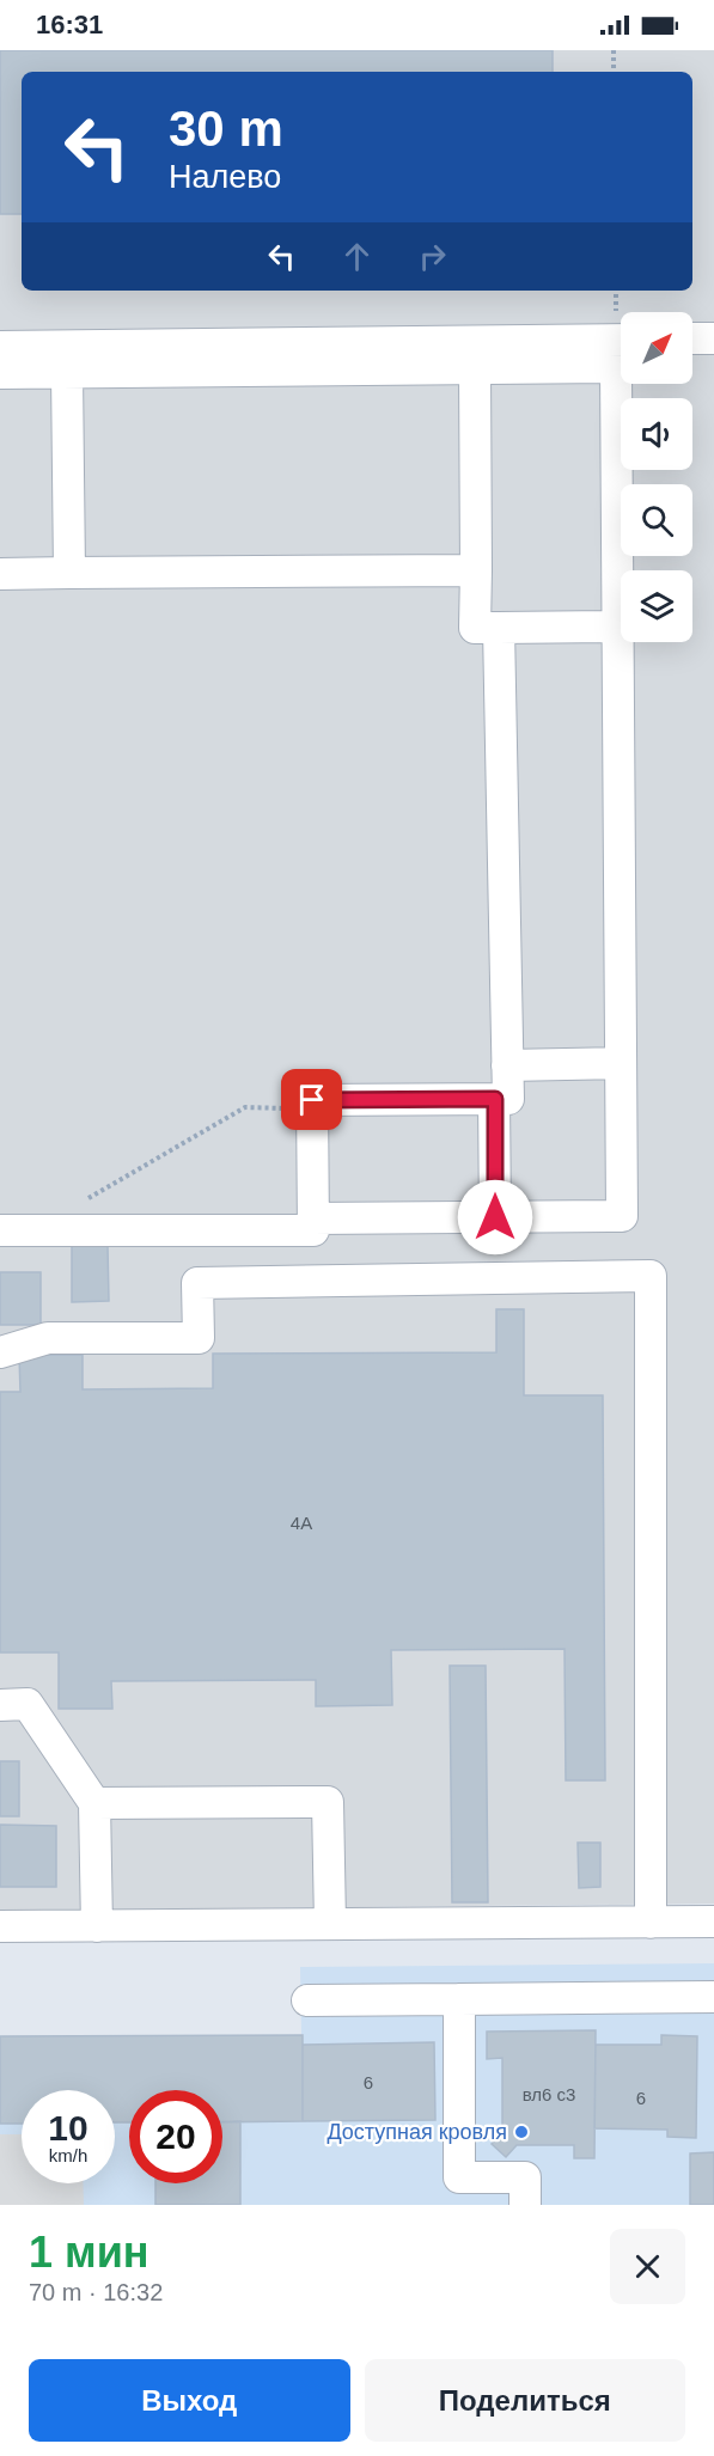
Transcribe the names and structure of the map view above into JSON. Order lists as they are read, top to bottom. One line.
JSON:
{"places":["Доступная кровля"],"house_numbers":["4А","6","вл6 с3","6"],"north":"top right","page":{"status":"16:31","turn":["30 m","Налево"],"speed":"10 km/h","limit":"20","heading":["1 мин","70 m · 16:32"],"buttons":["Выход","Поделиться"]}}
